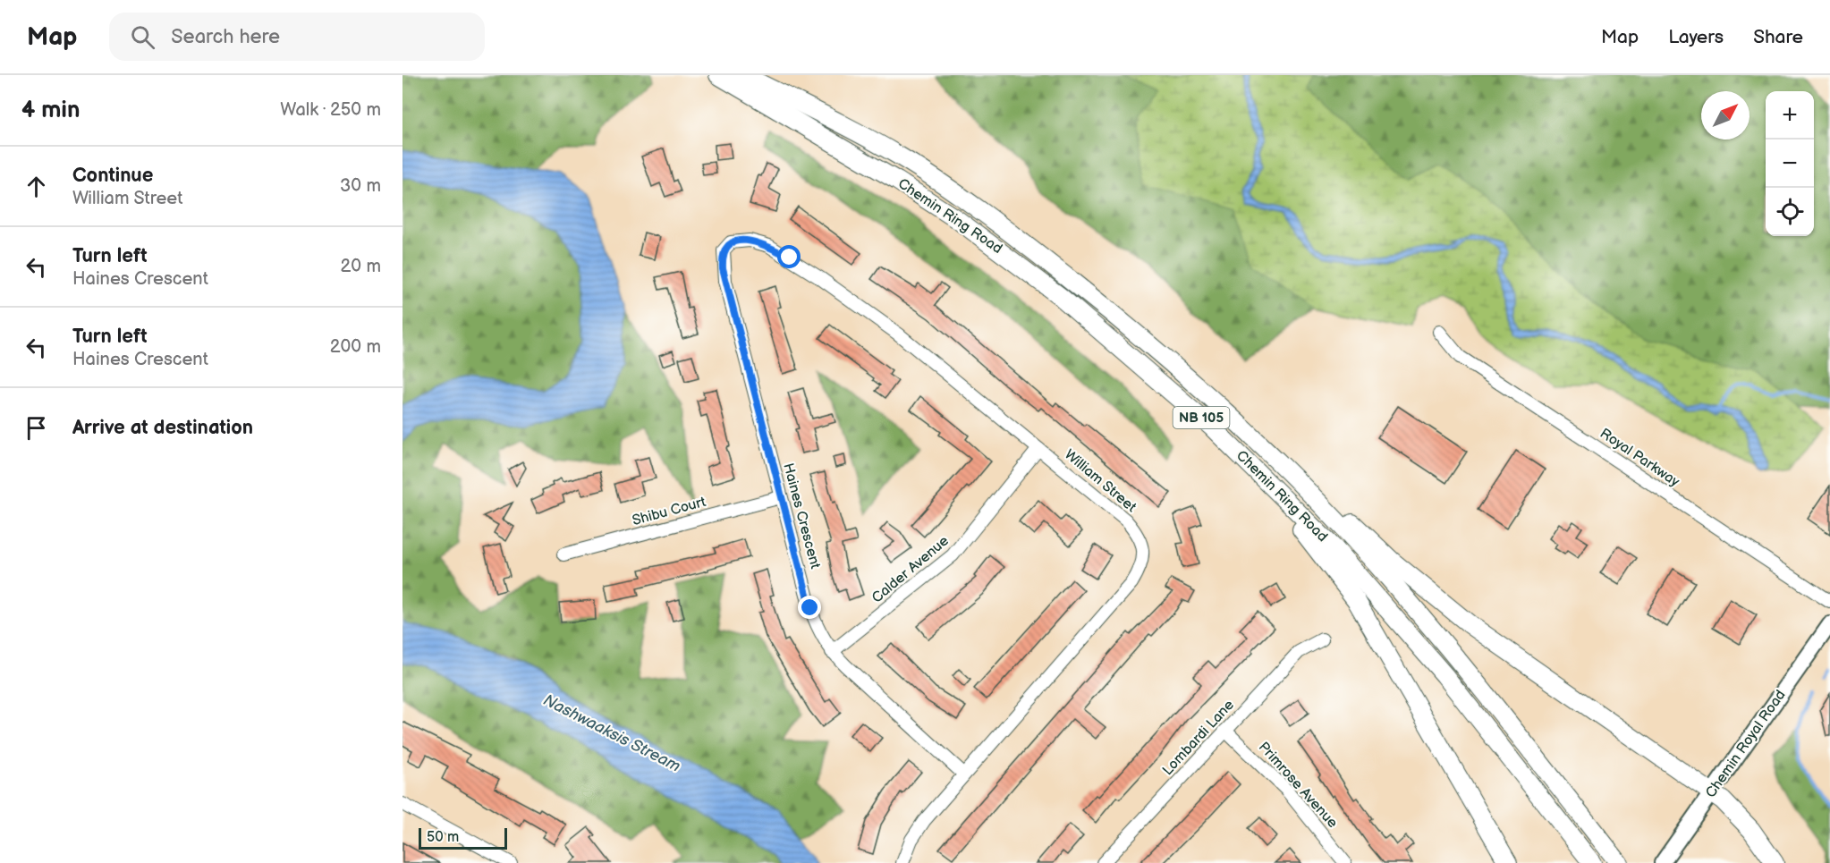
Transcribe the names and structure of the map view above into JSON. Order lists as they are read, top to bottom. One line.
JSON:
{"streets":{"highway":["Chemin Ring Road","NB 105"],"main road":["Chemin Royal Road"],"street":["Royal Parkway","William Street","Shibu Court","Haines Crescent","Calder Avenue","Lombardi Lane","Primrose Avenue"]},"crossings":[["William Street","Haines Crescent"],["William Street","Calder Avenue"],["Shibu Court","Haines Crescent"],["Haines Crescent","Calder Avenue"],["Lombardi Lane","Primrose Avenue"]],"water":["Nashwaaksis Stream"],"scale_bar":"50 m","north":"top right","page":{"header":"Map","search":"Search here","nav":["Map","Layers","Share"],"heading":["4 min","Walk · 250 m"],"map_buttons":["+","−"],"list":[["Continue","William Street","30 m"],["Turn left","Haines Crescent","20 m"],["Turn left","Haines Crescent","200 m"],"Arrive at destination"],"scale":"50 m"}}
